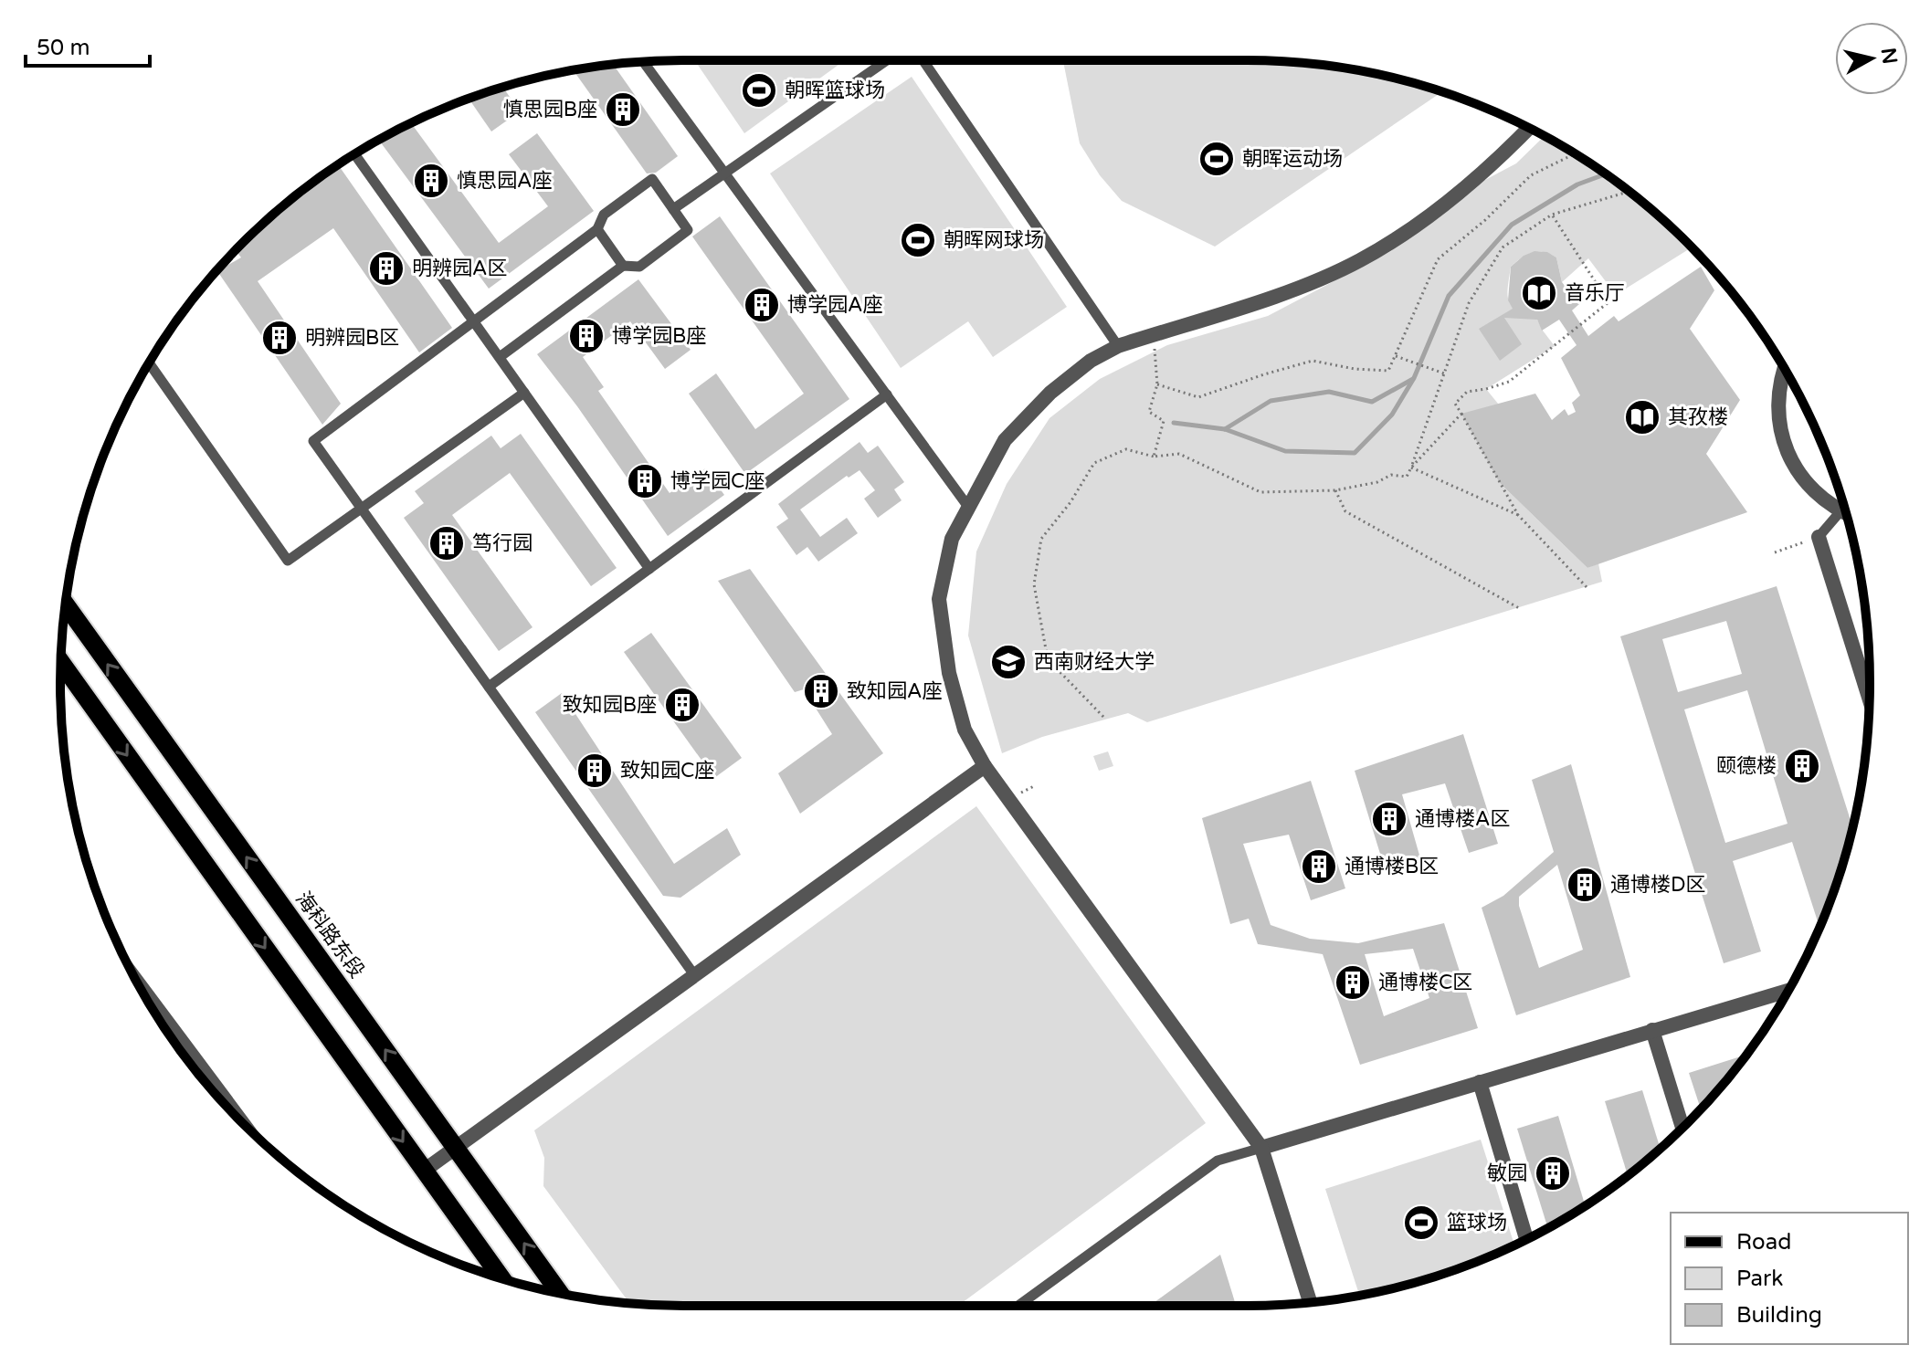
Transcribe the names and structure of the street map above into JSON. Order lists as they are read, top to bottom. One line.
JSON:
{"streets":{"main road":["海科路东段"]},"places":{"sports":["朝晖篮球场","朝晖运动场","朝晖网球场","篮球场"],"building":["慎思园B座","慎思园A座","明辨园A区","博学园A座","博学园B座","明辨园B区","博学园C座","笃行园","致知园A座","致知园B座","颐德楼","致知园C座","通博楼A区","通博楼B区","通博楼D区","通博楼C区","敏园"],"library":["音乐厅","其孜楼"],"school or university":["西南财经大学"]},"legend":["Road","Park","Building"],"scale_bar":"50 m","north":"right"}
